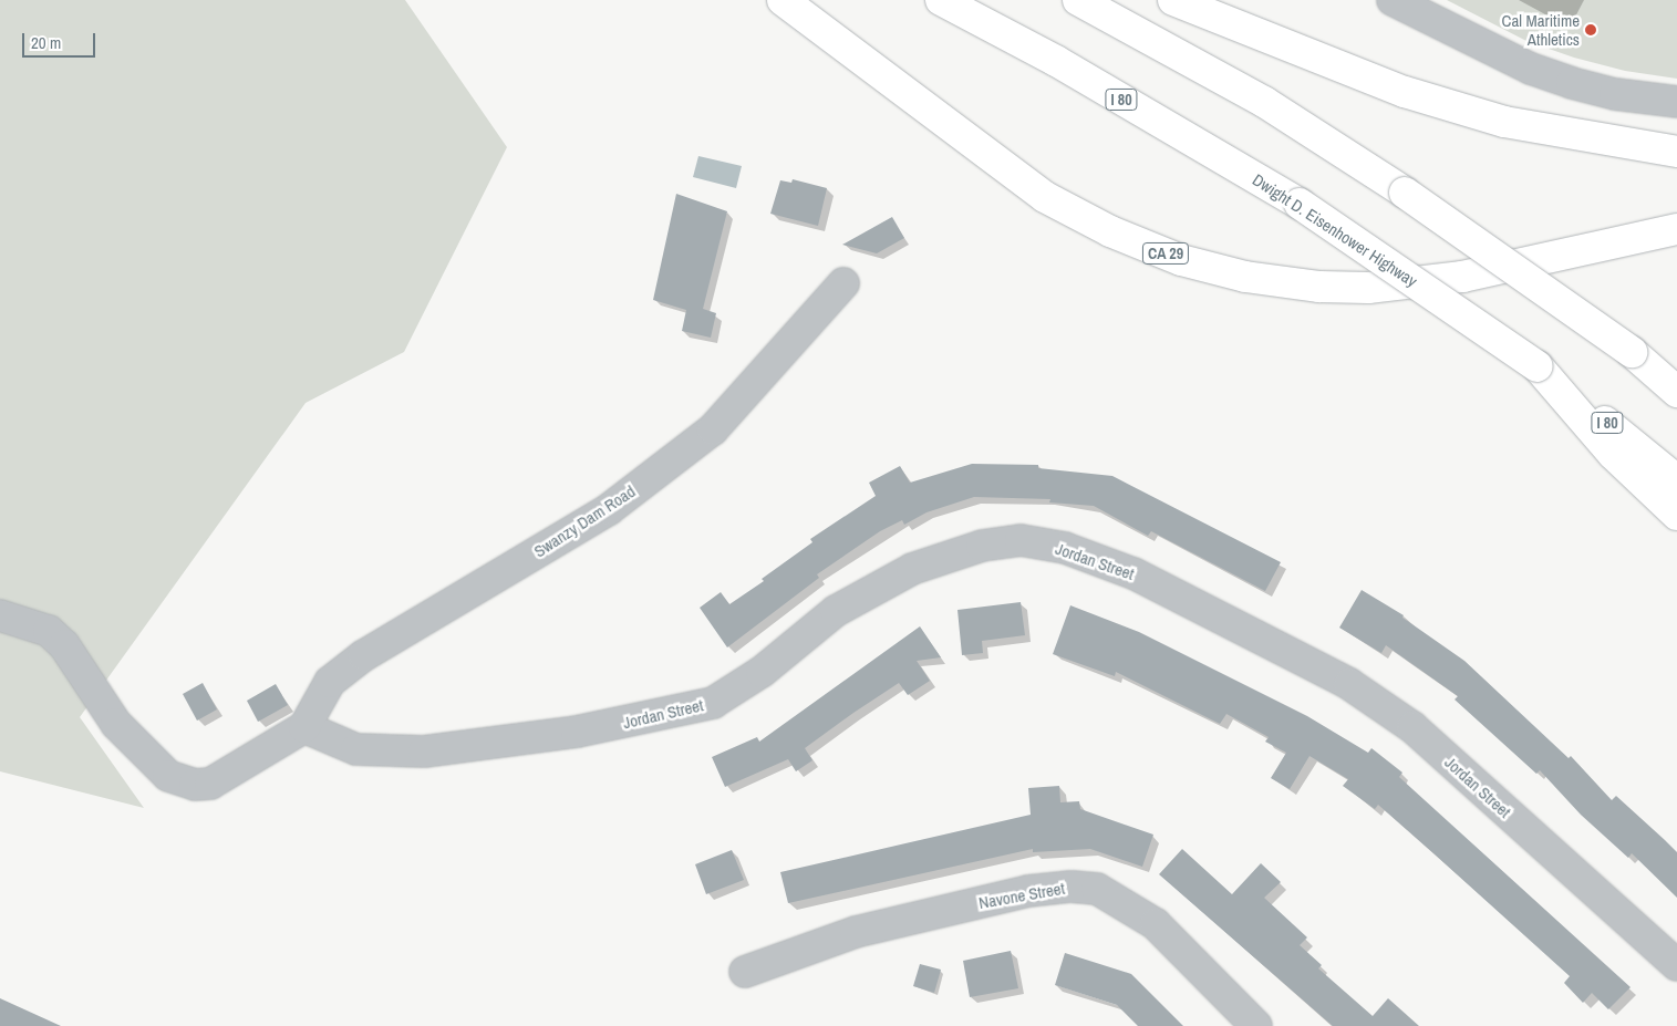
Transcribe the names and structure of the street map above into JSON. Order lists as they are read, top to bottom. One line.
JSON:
{"streets":{"highway":["I 80","Dwight D. Eisenhower Highway","CA 29"],"street":["Swanzy Dam Road","Jordan Street","Navone Street"]},"crossings":[["Swanzy Dam Road","Jordan Street"]],"places":["Cal Maritime Athletics"],"scale_bar":"20 m"}
